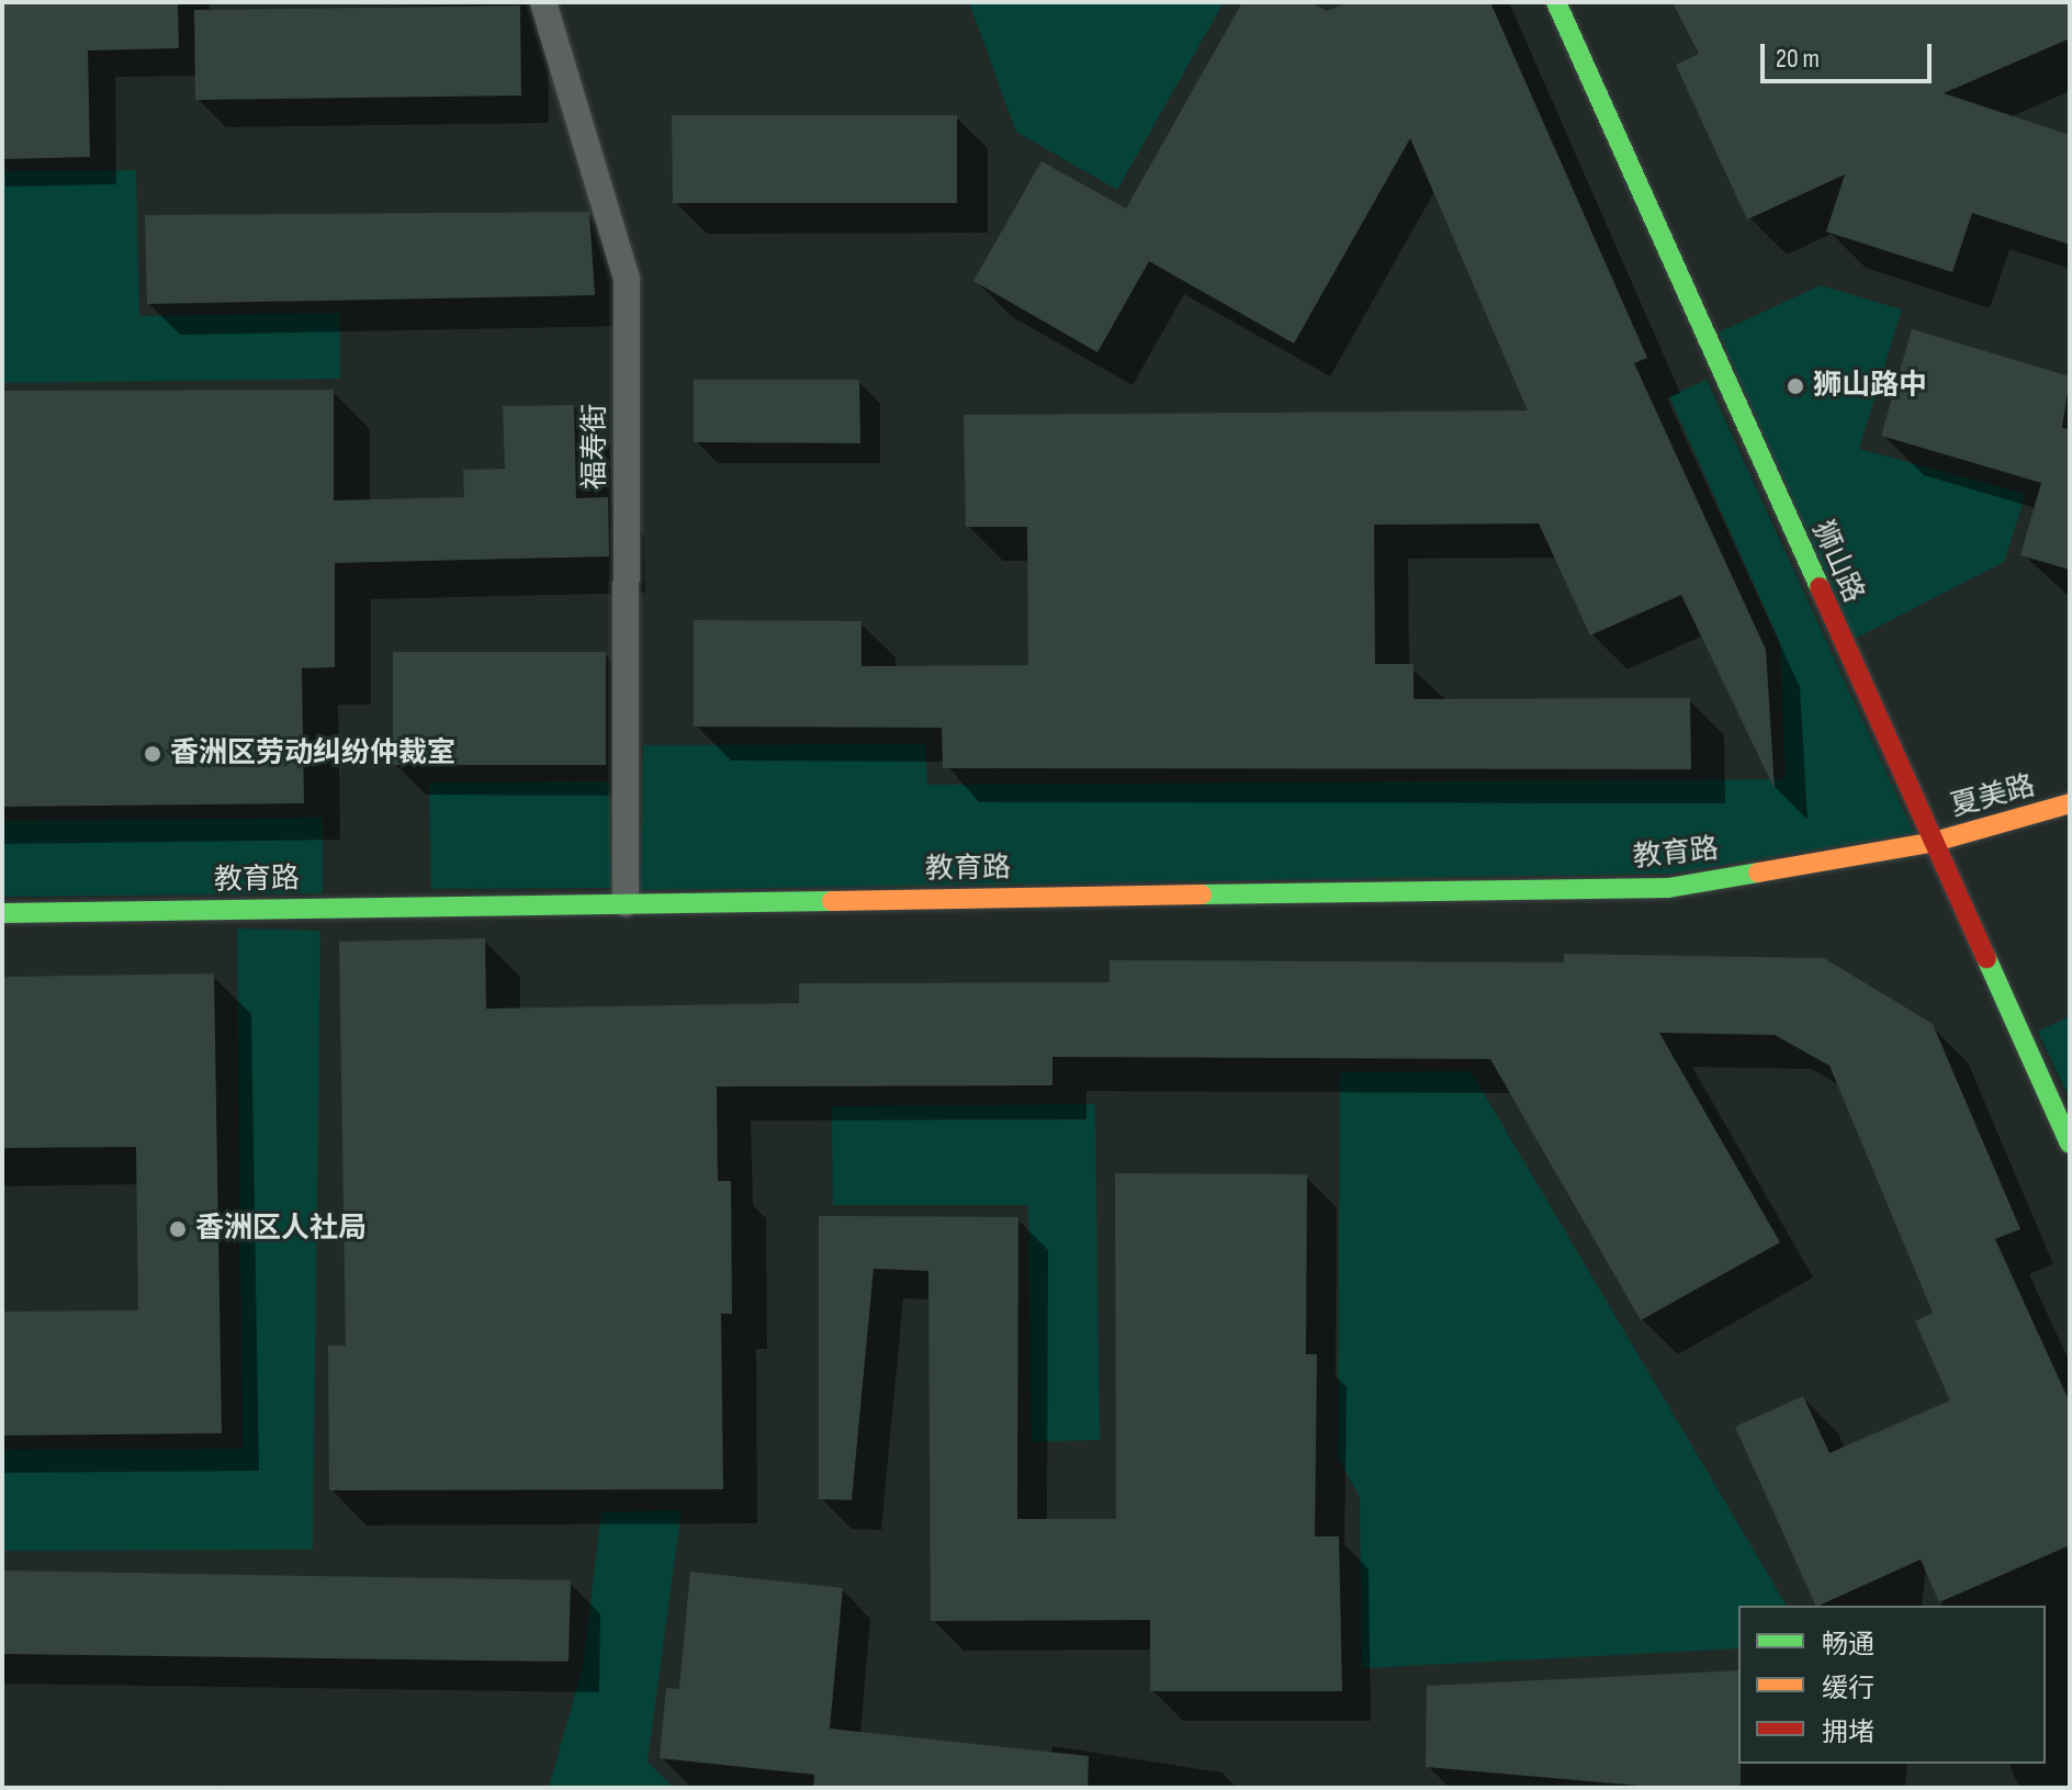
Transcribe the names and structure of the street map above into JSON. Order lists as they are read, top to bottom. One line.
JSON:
{"streets":{"street":["狮山路","夏美路","教育路"],"lane":["福寿街"]},"crossings":[["福寿街","教育路"],["狮山路","夏美路"],["狮山路","教育路"],["夏美路","教育路"]],"places":["狮山路中","香洲区劳动纠纷仲裁室","香洲区人社局"],"legend":["畅通","缓行","拥堵"],"scale_bar":"20 m"}
